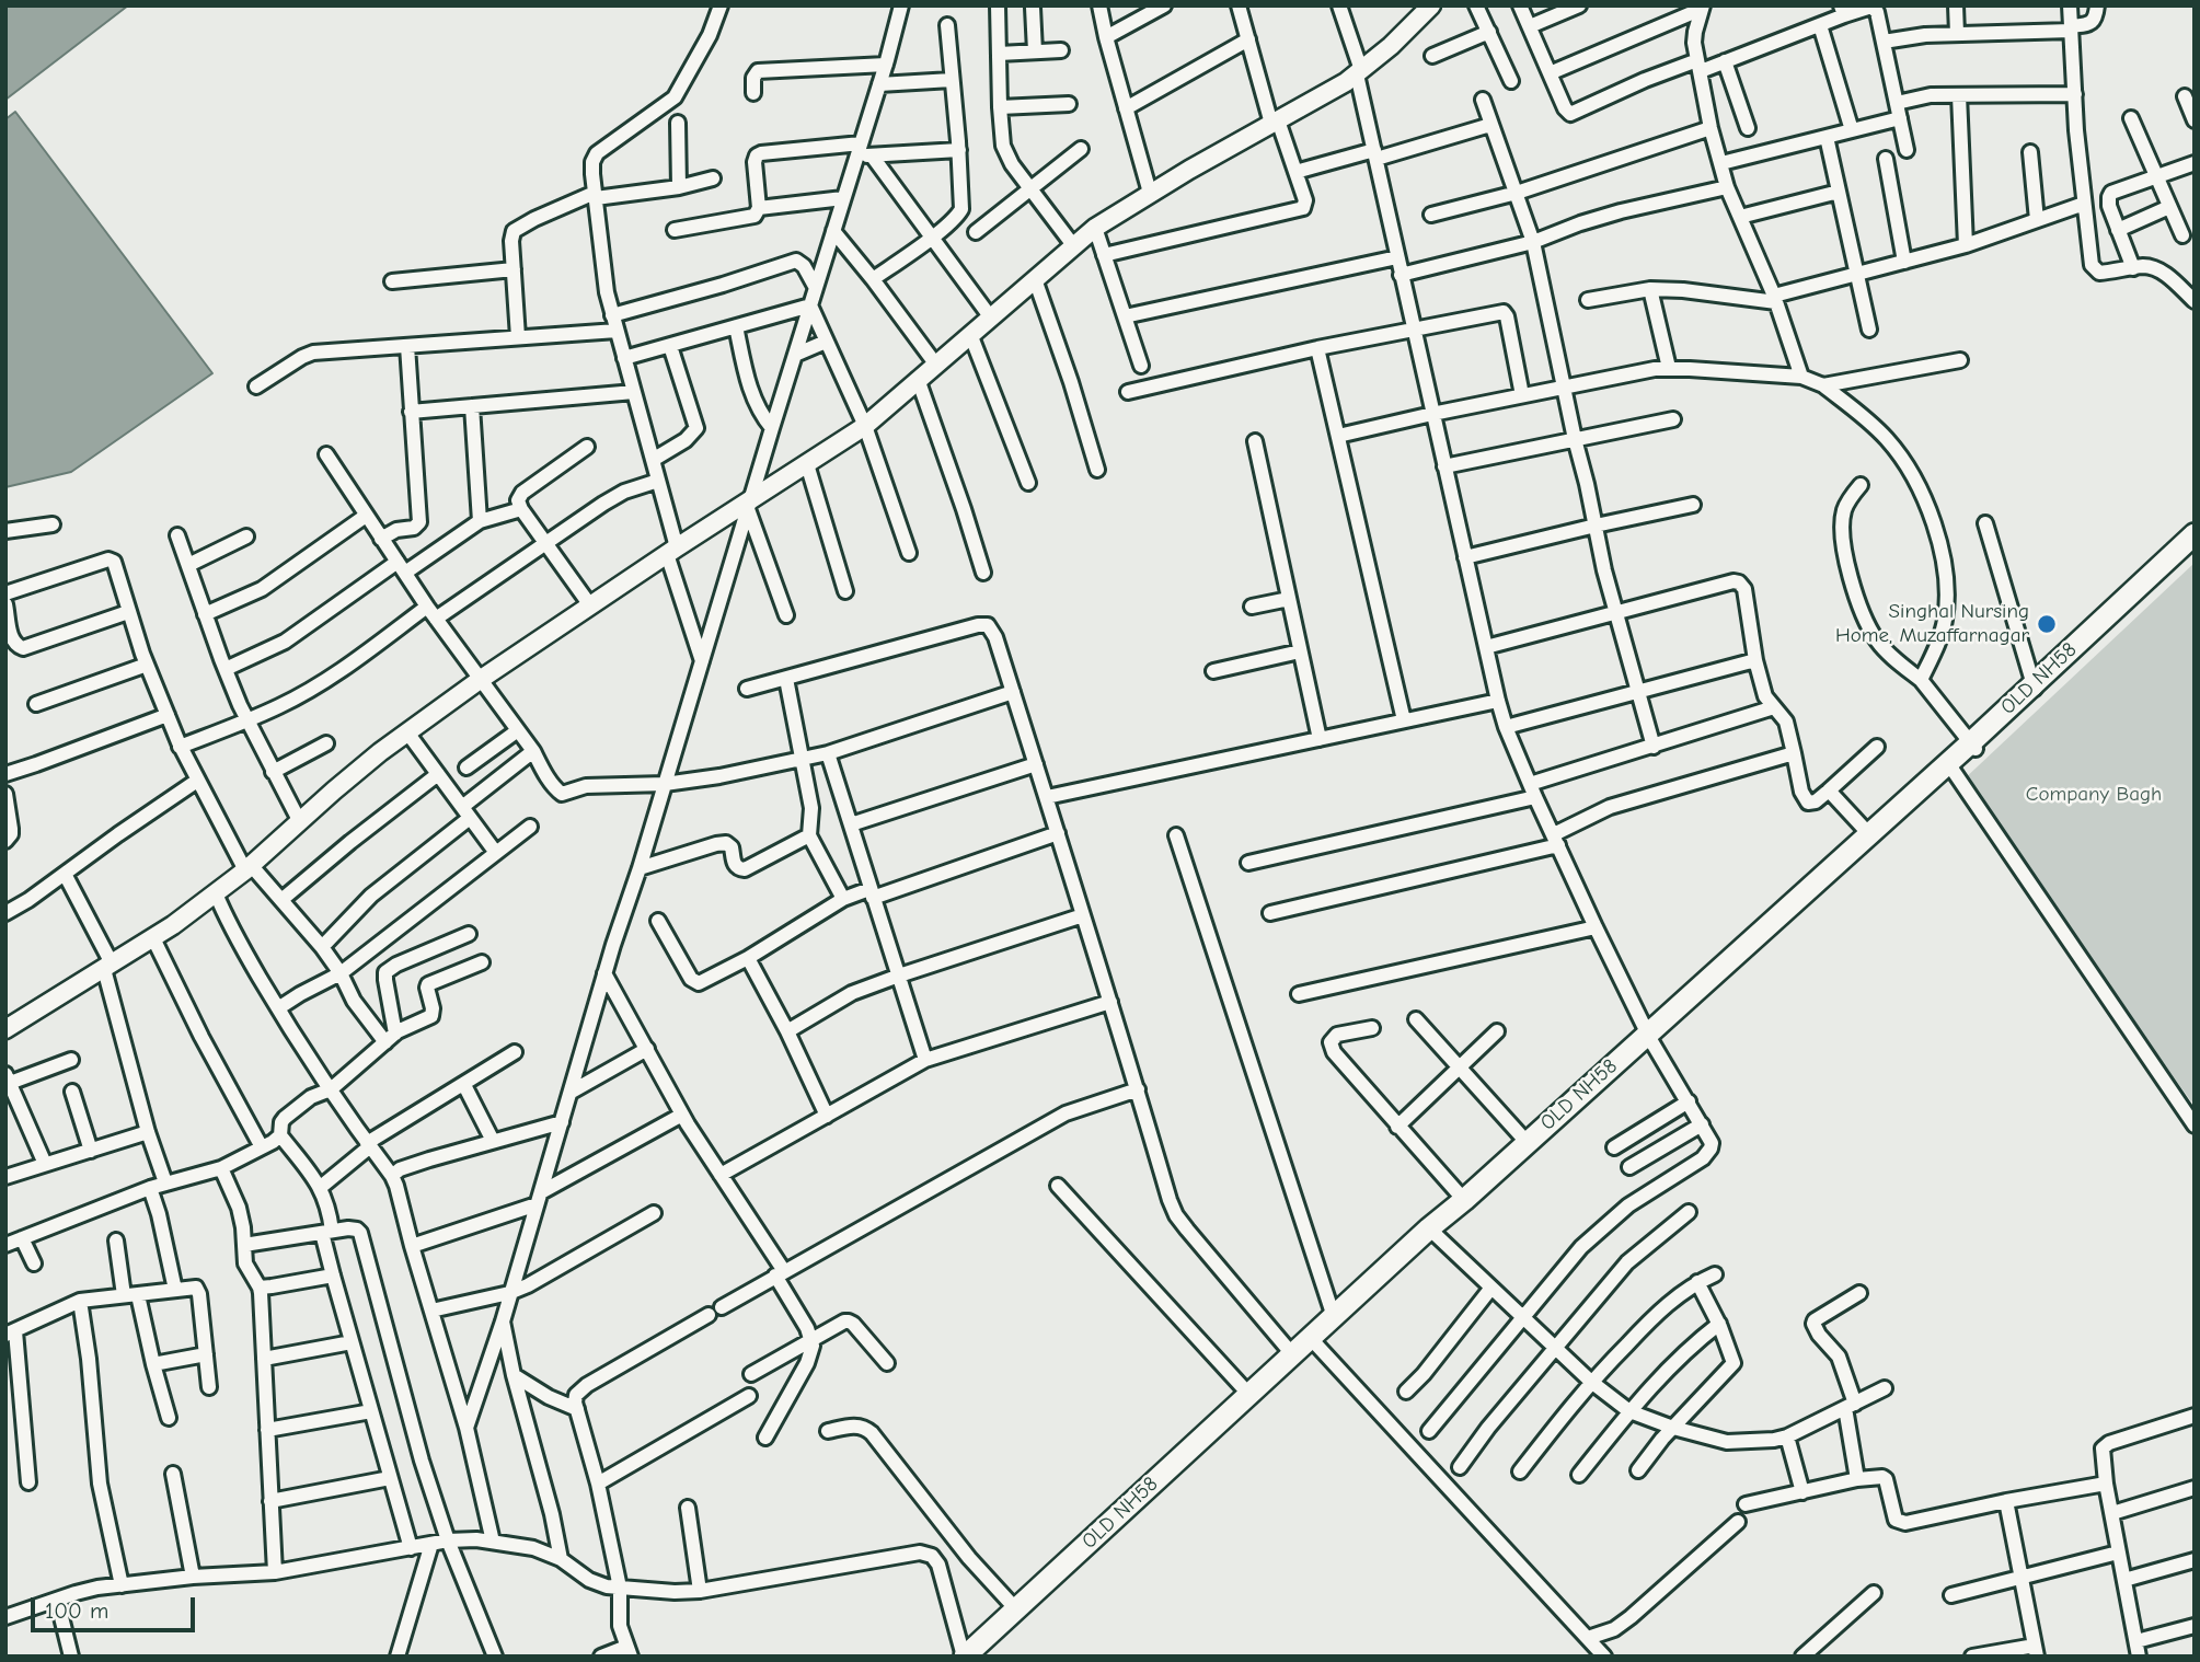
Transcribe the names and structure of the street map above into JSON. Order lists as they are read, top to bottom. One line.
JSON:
{"streets":{"main road":["OLD NH58"]},"parks":["Company Bagh"],"places":["Singhal Nursing Home, Muzaffarnagar"],"scale_bar":"100 m"}
